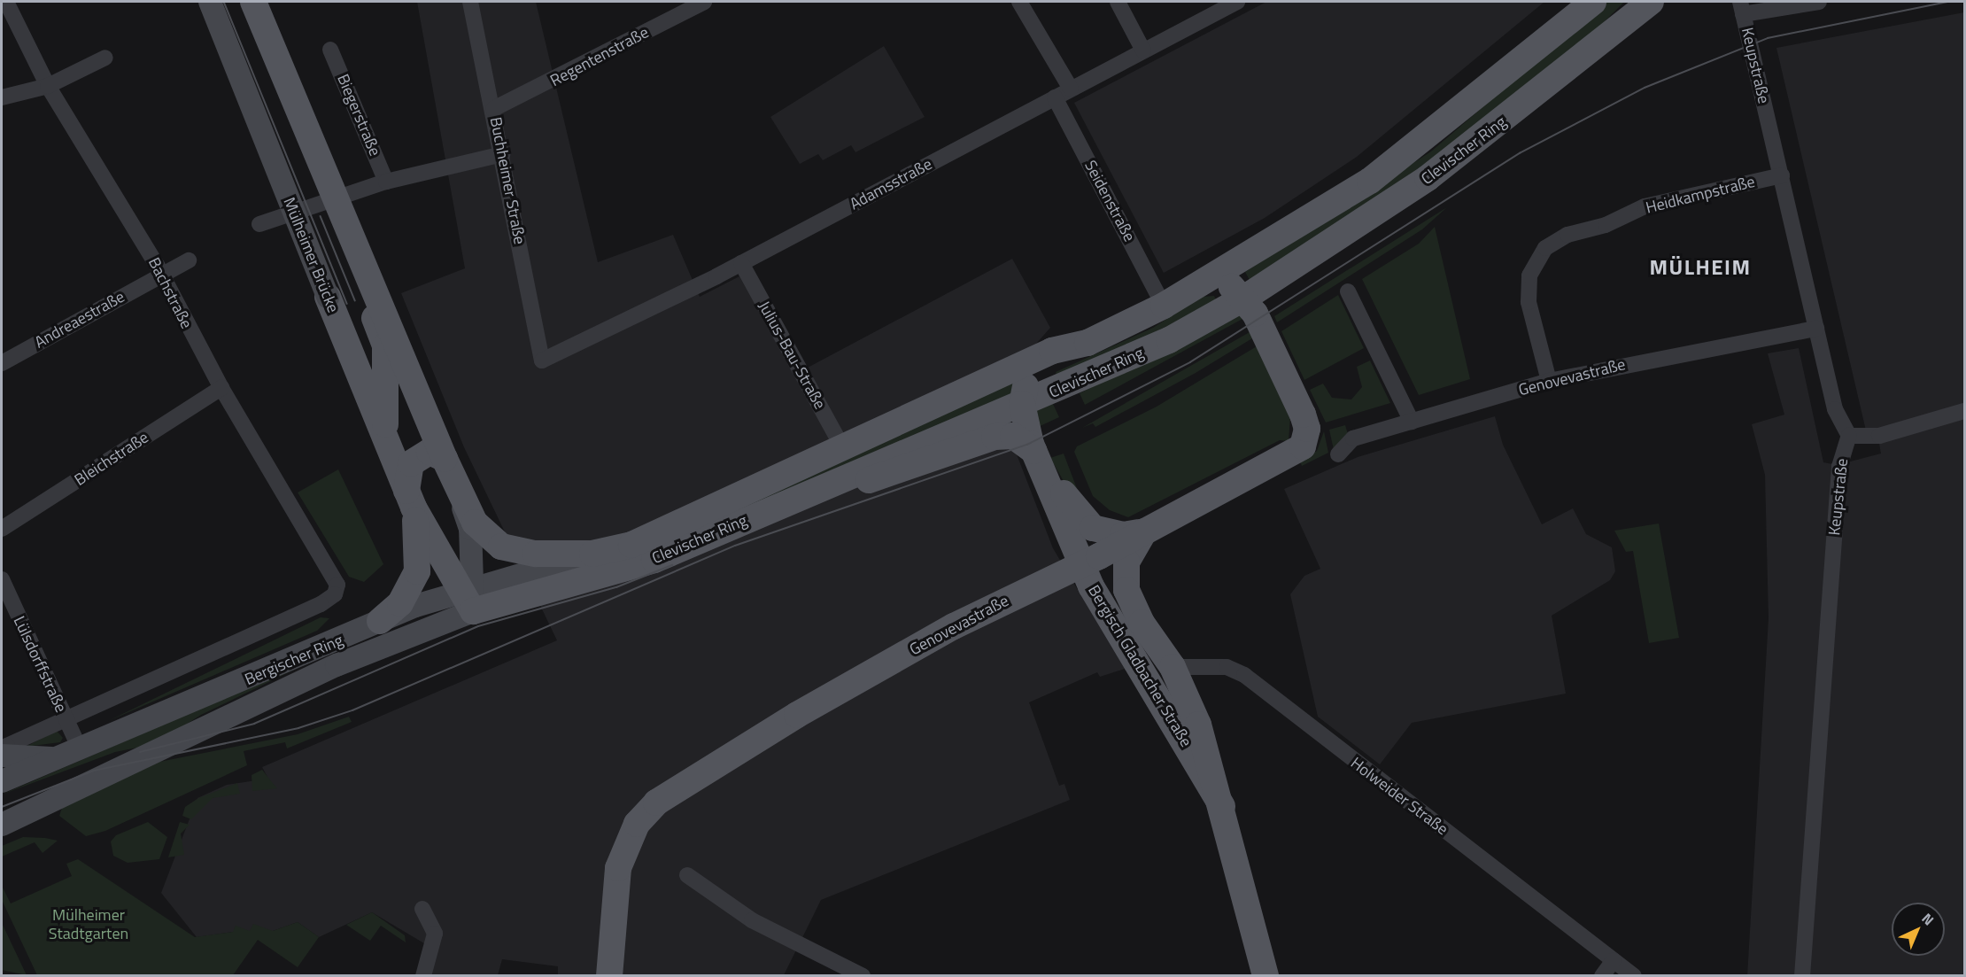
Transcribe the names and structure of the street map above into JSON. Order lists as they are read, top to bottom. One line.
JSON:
{"streets":{"main road":["Clevischer Ring","Mülheimer Brücke","Genovevastraße","Bergischer Ring","Bergisch Gladbacher Straße"],"street":["Regentenstraße","Keupstraße","Biegerstraße","Buchheimer Straße","Adamsstraße","Heidkampstraße","Seidenstraße","Bachstraße","Andreaestraße","Julius-Bau-Straße","Bleichstraße","Lülsdorffstraße","Holweider Straße"]},"crossings":[["Regentenstraße","Buchheimer Straße"],["Keupstraße","Heidkampstraße"],["Keupstraße","Genovevastraße"],["Clevischer Ring","Seidenstraße"],["Clevischer Ring","Julius-Bau-Straße"],["Clevischer Ring","Genovevastraße"],["Clevischer Ring","Bergischer Ring"],["Clevischer Ring","Bergisch Gladbacher Straße"],["Buchheimer Straße","Adamsstraße"],["Adamsstraße","Seidenstraße"],["Adamsstraße","Julius-Bau-Straße"],["Heidkampstraße","Genovevastraße"],["Bachstraße","Andreaestraße"],["Bachstraße","Bleichstraße"],["Bachstraße","Lülsdorffstraße"],["Genovevastraße","Bergisch Gladbacher Straße"],["Bergischer Ring","Lülsdorffstraße"],["Bergisch Gladbacher Straße","Holweider Straße"]],"districts":["MÜLHEIM"],"parks":["Mülheimer Stadtgarten"],"north":"top right"}
